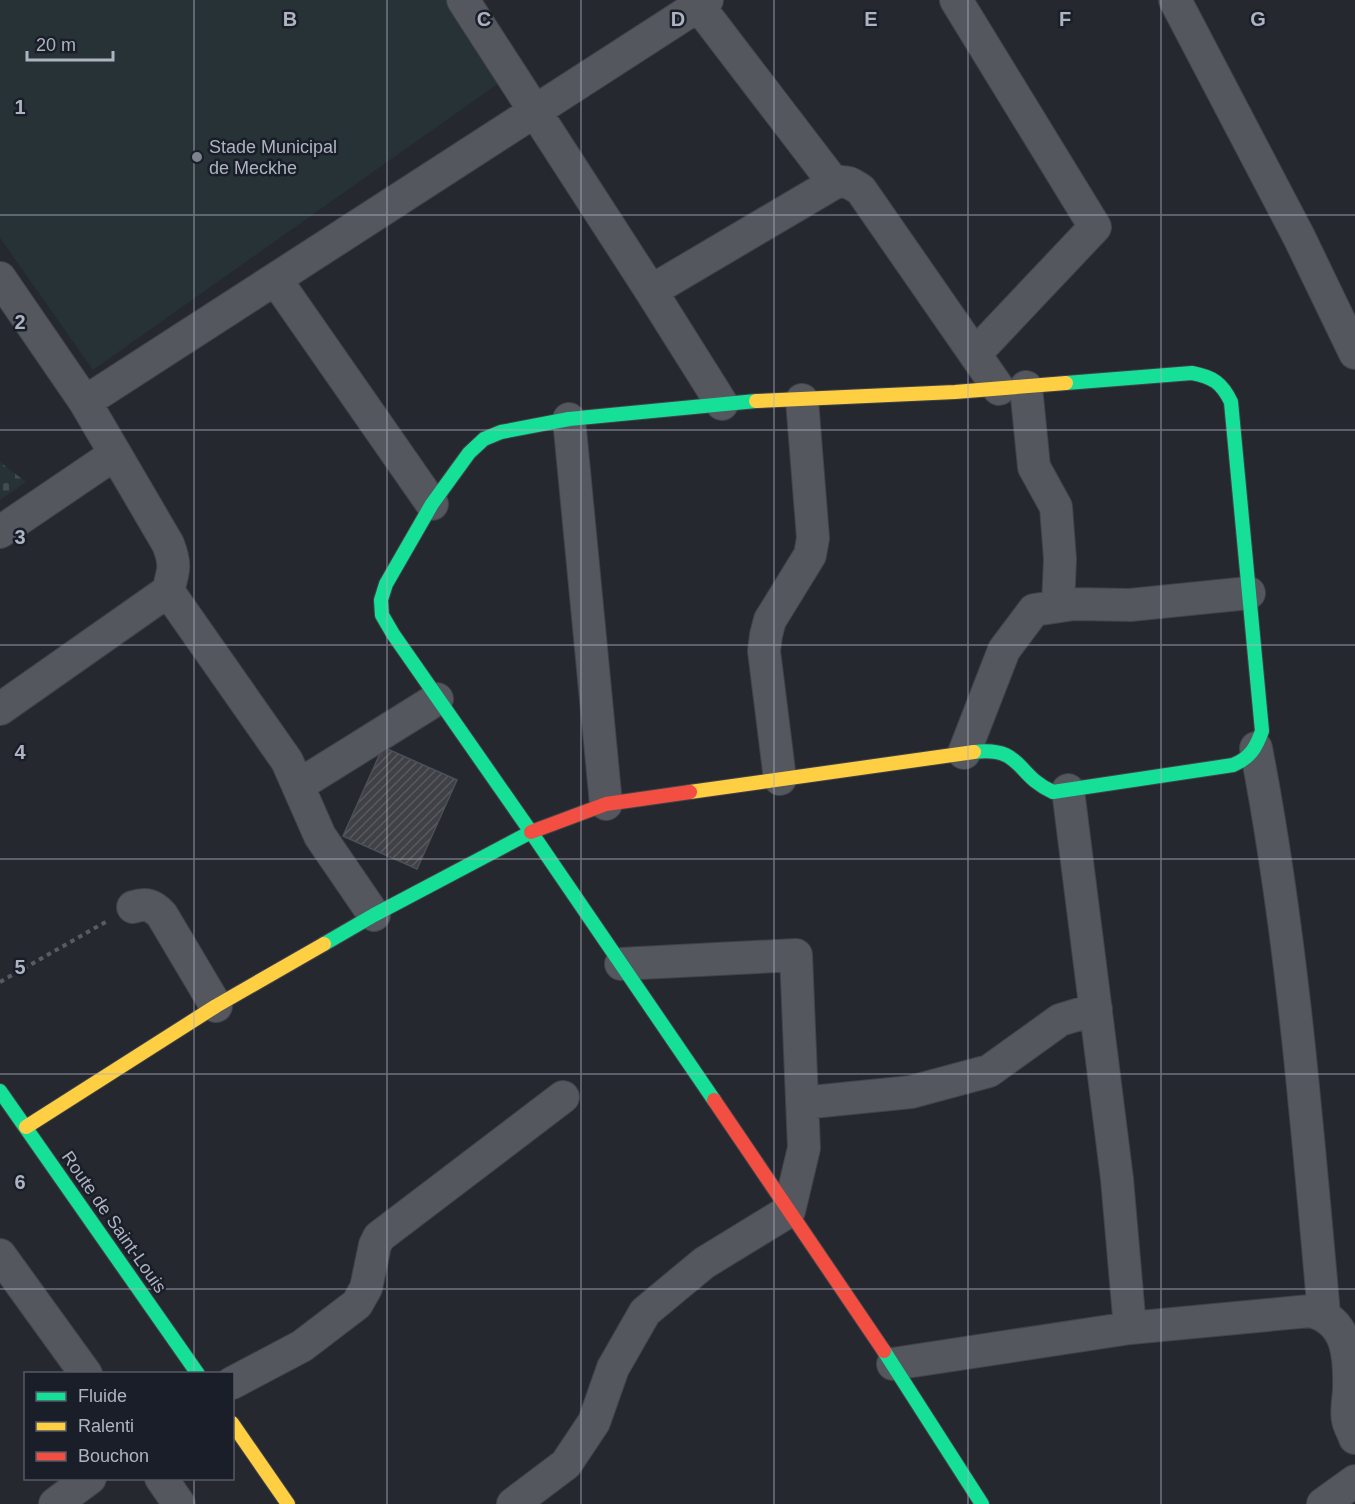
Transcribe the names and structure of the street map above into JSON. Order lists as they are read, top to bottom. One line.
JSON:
{"streets":{"main road":["Route de Saint-Louis"]},"places":["Stade Municipal de Meckhe"],"legend":["Fluide","Ralenti","Bouchon"],"scale_bar":"20 m","grid":{"columns":["B","C","D","E","F","G"],"rows":["1","2","3","4","5","6"]}}
